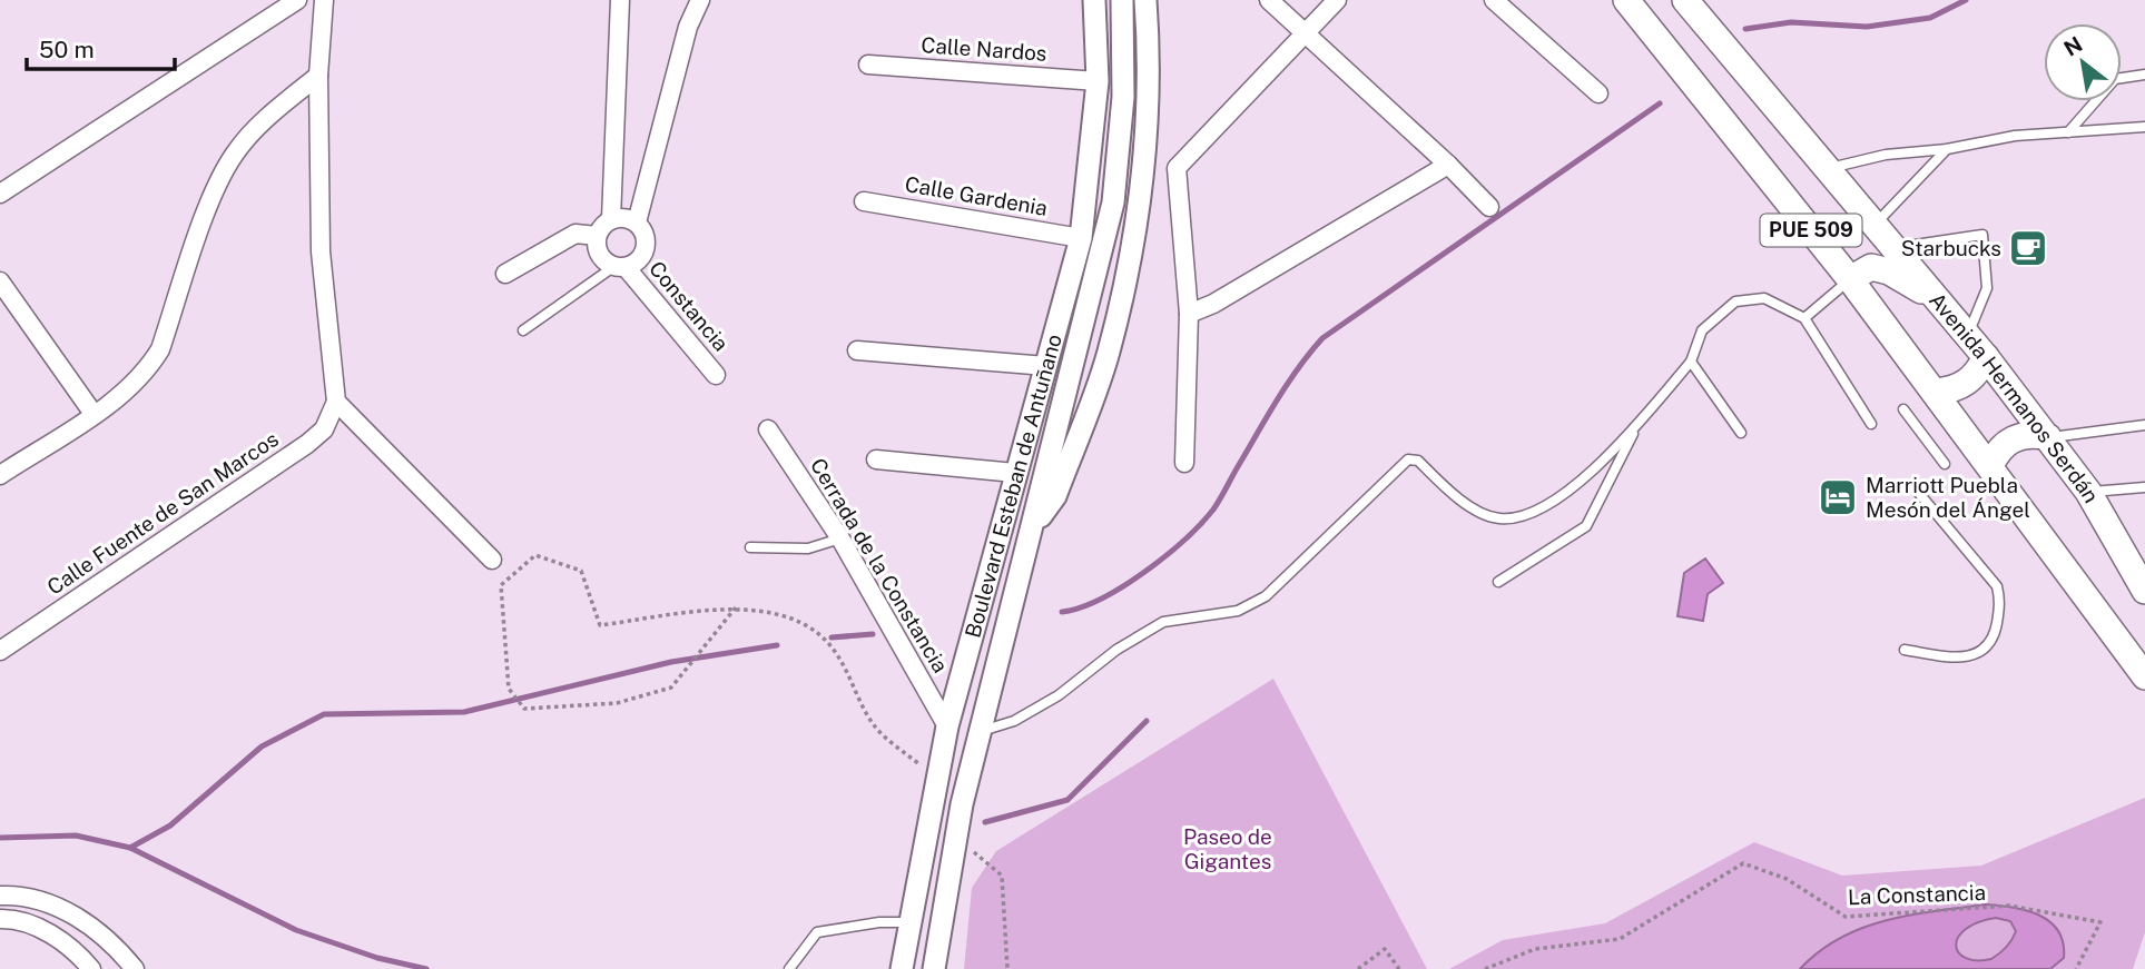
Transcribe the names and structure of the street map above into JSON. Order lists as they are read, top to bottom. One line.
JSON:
{"streets":{"main road":["PUE 509","Avenida Hermanos Serdán"],"street":["Calle Nardos","Calle Gardenia","Constancia","Boulevard Esteban de Antuñano","Calle Fuente de San Marcos","Cerrada de la Constancia"],"path":["La Constancia"]},"crossings":[["Calle Nardos","Boulevard Esteban de Antuñano"],["Calle Gardenia","Boulevard Esteban de Antuñano"],["Boulevard Esteban de Antuñano","Cerrada de la Constancia"]],"parks":["Paseo de Gigantes"],"places":{"cafe":["Starbucks"],"hotel":["Marriott Puebla Mesón del Ángel"]},"scale_bar":"50 m","north":"top left"}
